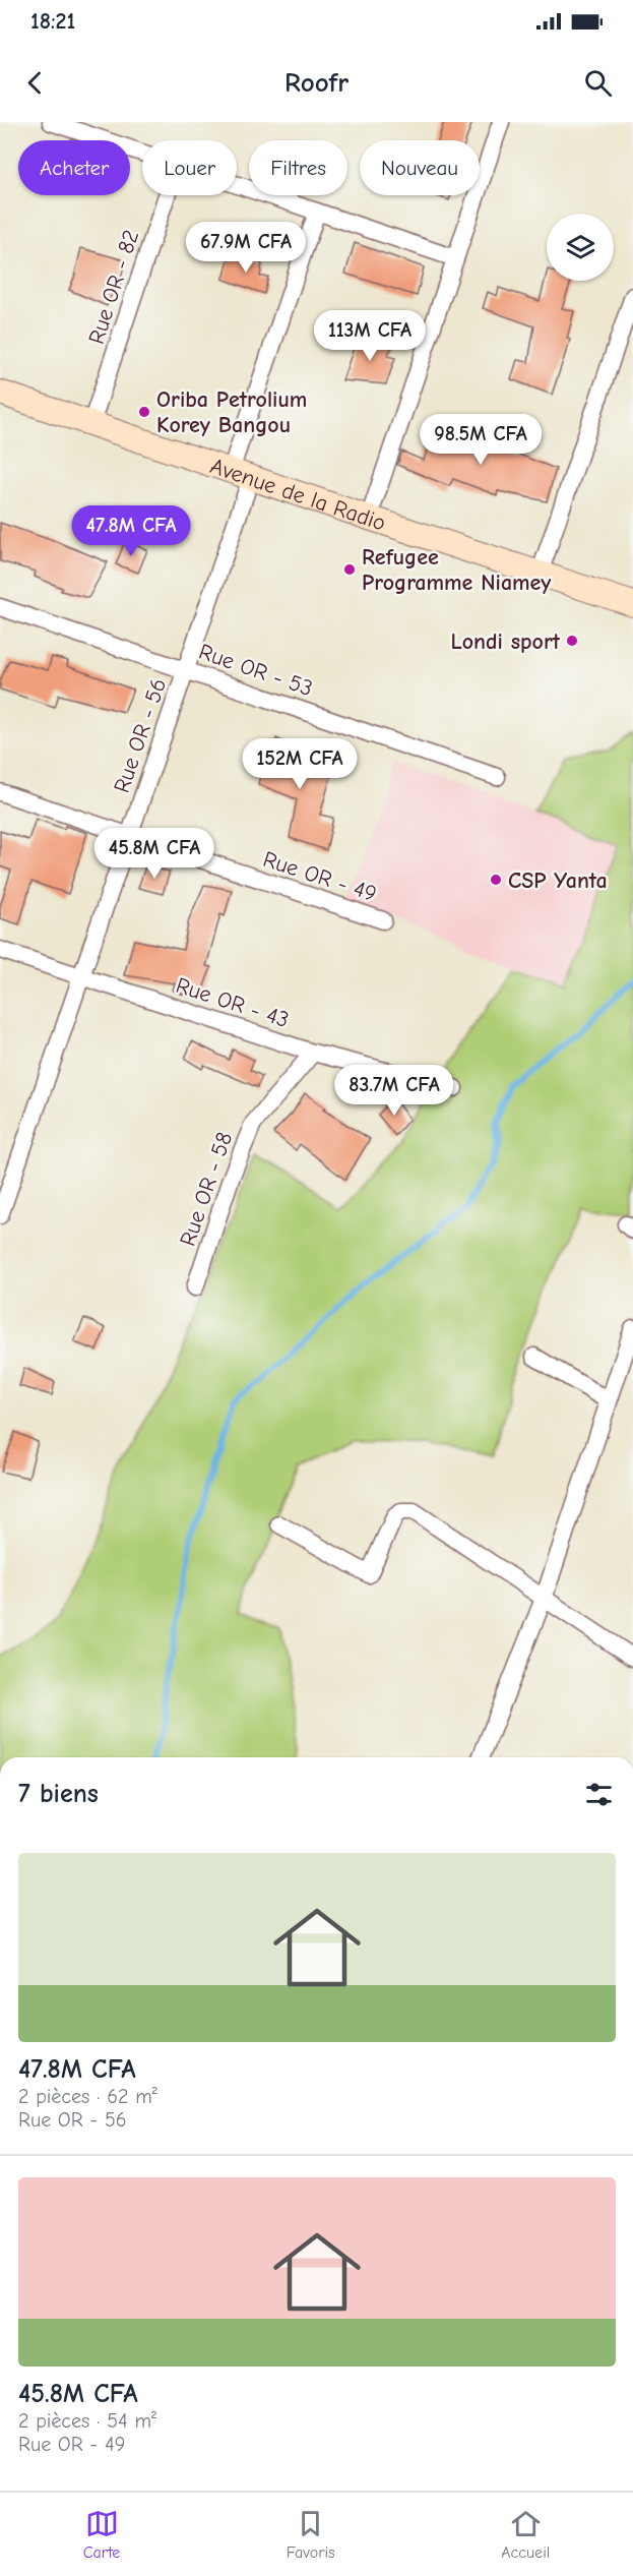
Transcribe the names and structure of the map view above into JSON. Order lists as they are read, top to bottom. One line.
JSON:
{"streets":{"street":["Rue OR - 82","Avenue de la Radio","Rue OR - 53","Rue OR - 56","Rue OR - 49","Rue OR - 43","Rue OR - 58"]},"crossings":[["Rue OR - 82","Avenue de la Radio"],["Avenue de la Radio","Rue OR - 56"],["Rue OR - 53","Rue OR - 56"],["Rue OR - 56","Rue OR - 49"],["Rue OR - 56","Rue OR - 43"],["Rue OR - 43","Rue OR - 58"]],"places":["Oriba Petrolium Korey Bangou","Refugee Programme Niamey","Londi sport","CSP Yanta"],"page":{"status":"18:21","header":"Roofr","chip":["Acheter","Louer","Filtres","Nouveau"],"price":["67.9M CFA","113M CFA","98.5M CFA","47.8M CFA","152M CFA","45.8M CFA","83.7M CFA"],"heading":"7 biens","list":[{"name":"47.8M CFA","note":"2 pièces · 62 m² · Rue OR - 56"},{"name":"45.8M CFA","note":"2 pièces · 54 m² · Rue OR - 49"}],"tabs":["Carte","Favoris","Accueil"]}}
